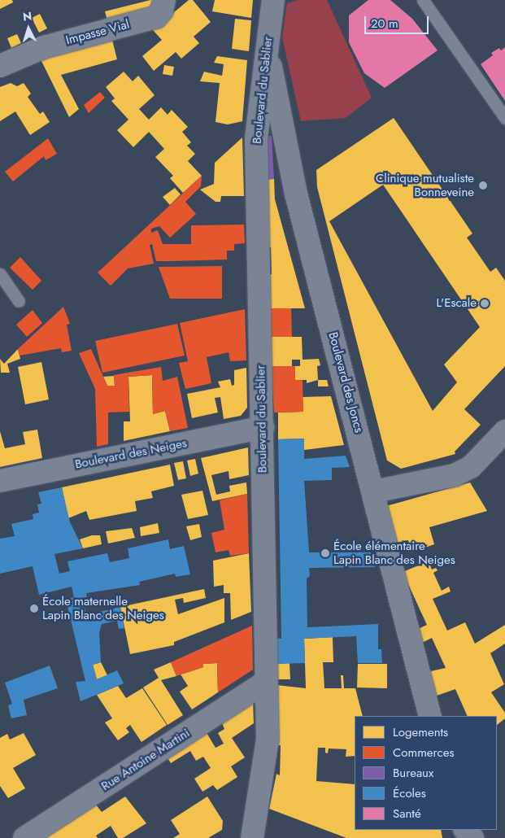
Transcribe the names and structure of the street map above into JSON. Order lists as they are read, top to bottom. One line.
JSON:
{"streets":{"street":["Impasse Vial","Boulevard du Sablier","Boulevard des Joncs","Boulevard des Neiges","Rue Antoine Martini"]},"crossings":[["Boulevard du Sablier","Boulevard des Joncs"],["Boulevard du Sablier","Boulevard des Neiges"],["Boulevard du Sablier","Rue Antoine Martini"]],"places":["Clinique mutualiste Bonneveine","L'Escale","École élémentaire Lapin Blanc des Neiges","École maternelle Lapin Blanc des Neiges"],"legend":["Logements","Commerces","Bureaux","Écoles","Santé"],"scale_bar":"20 m","north":"top"}
